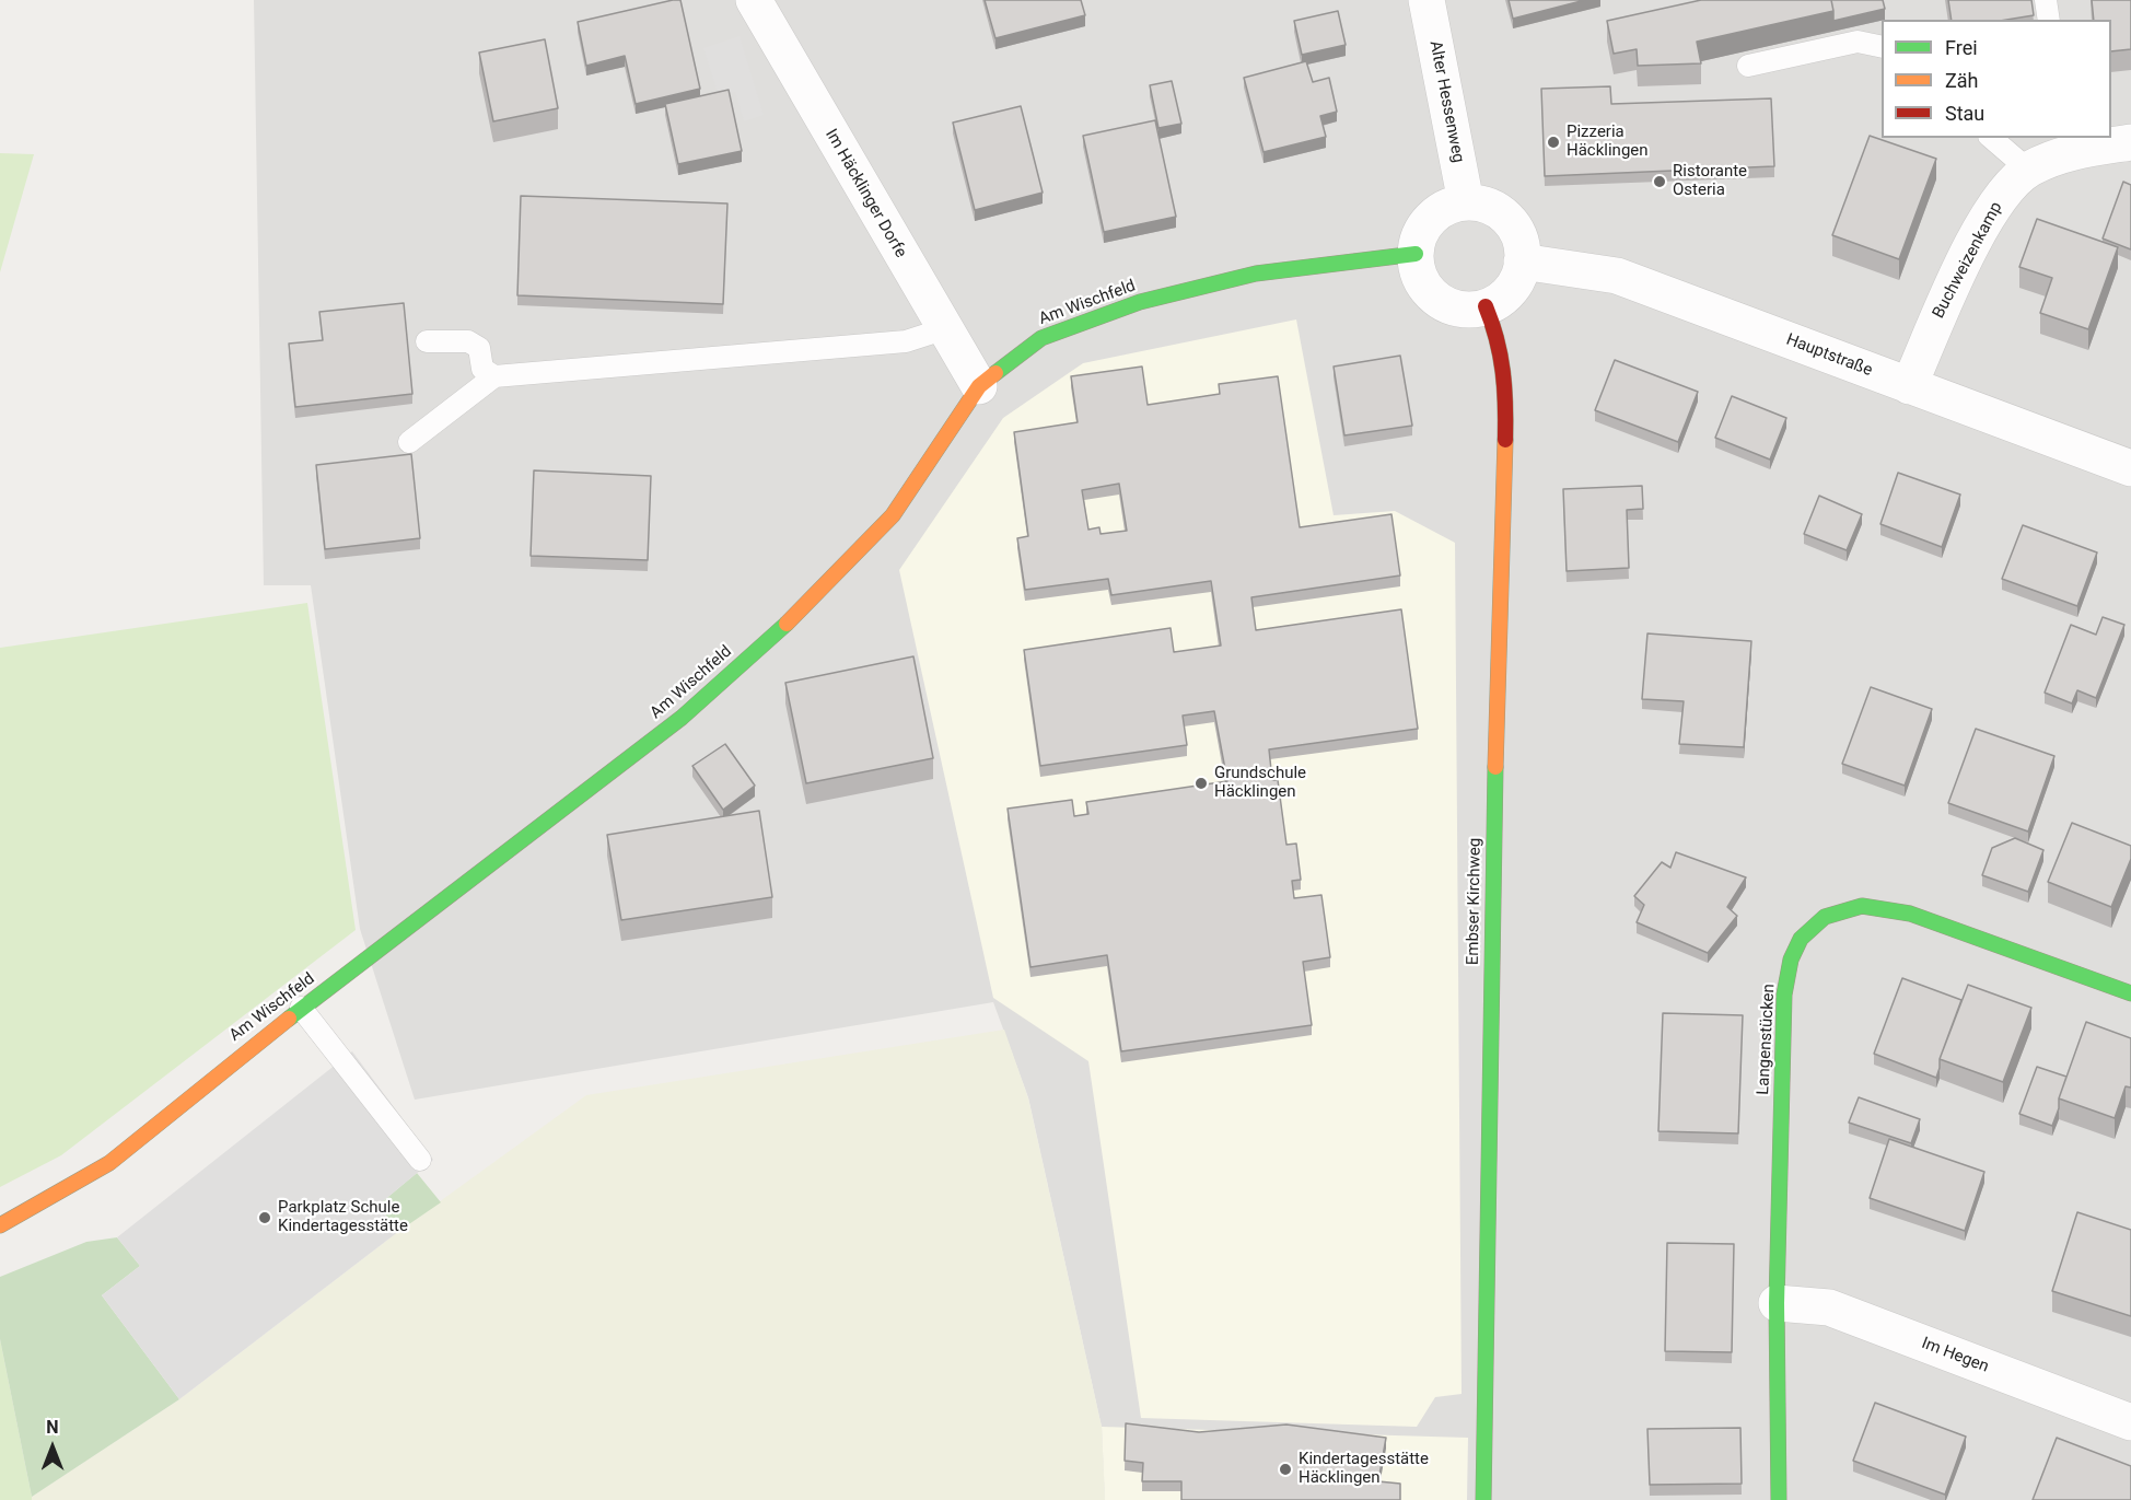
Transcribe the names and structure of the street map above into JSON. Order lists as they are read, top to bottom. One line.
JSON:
{"streets":{"street":["Alter Hessenweg","Im Häcklinger Dorfe","Buchweizenkamp","Am Wischfeld","Hauptstraße","Embser Kirchweg","Langenstücken","Im Hegen"]},"crossings":[["Alter Hessenweg","Am Wischfeld"],["Alter Hessenweg","Hauptstraße"],["Alter Hessenweg","Embser Kirchweg"],["Im Häcklinger Dorfe","Am Wischfeld"],["Buchweizenkamp","Hauptstraße"],["Am Wischfeld","Hauptstraße"],["Am Wischfeld","Embser Kirchweg"],["Hauptstraße","Embser Kirchweg"],["Langenstücken","Im Hegen"]],"places":["Pizzeria Häcklingen","Ristorante Osteria","Grundschule Häcklingen","Parkplatz Schule Kindertagesstätte","Kindertagesstätte Häcklingen"],"legend":["Frei","Zäh","Stau"],"north":"top"}
